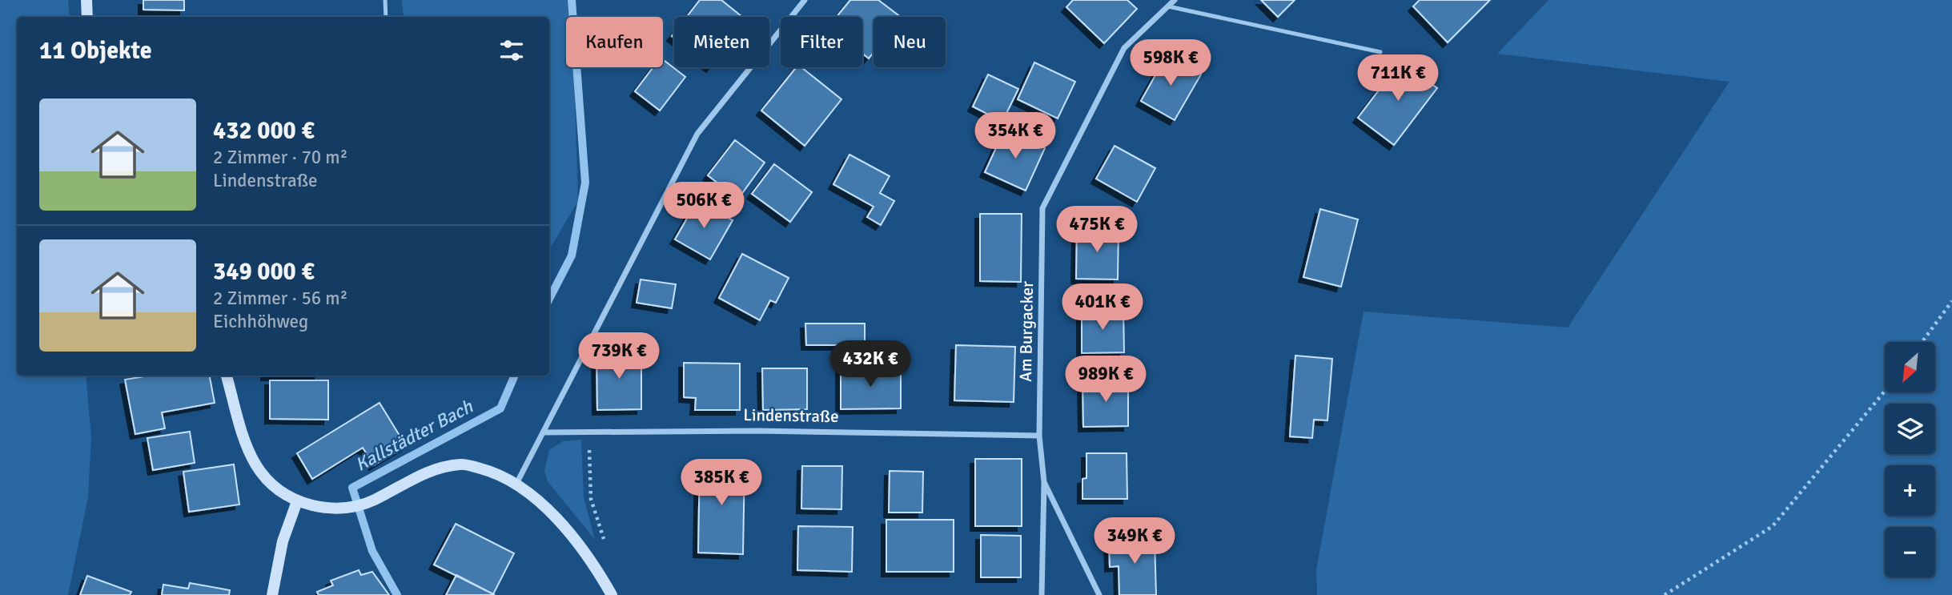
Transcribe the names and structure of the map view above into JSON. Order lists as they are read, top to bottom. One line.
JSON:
{"streets":{"street":["Am Burgacker","Lindenstraße"]},"crossings":[["Am Burgacker","Lindenstraße"]],"water":["Kallstädter Bach"],"north":"bottom left","page":{"chip":["Kaufen","Mieten","Filter","Neu"],"heading":"11 Objekte","price":["598K €","711K €","354K €","506K €","475K €","401K €","739K €","432K €","989K €","385K €","349K €"],"list":[{"name":"432 000 €","note":"2 Zimmer · 70 m² · Lindenstraße"},{"name":"349 000 €","note":"2 Zimmer · 56 m² · Eichhöhweg"}],"map_buttons":["+","−"]}}
